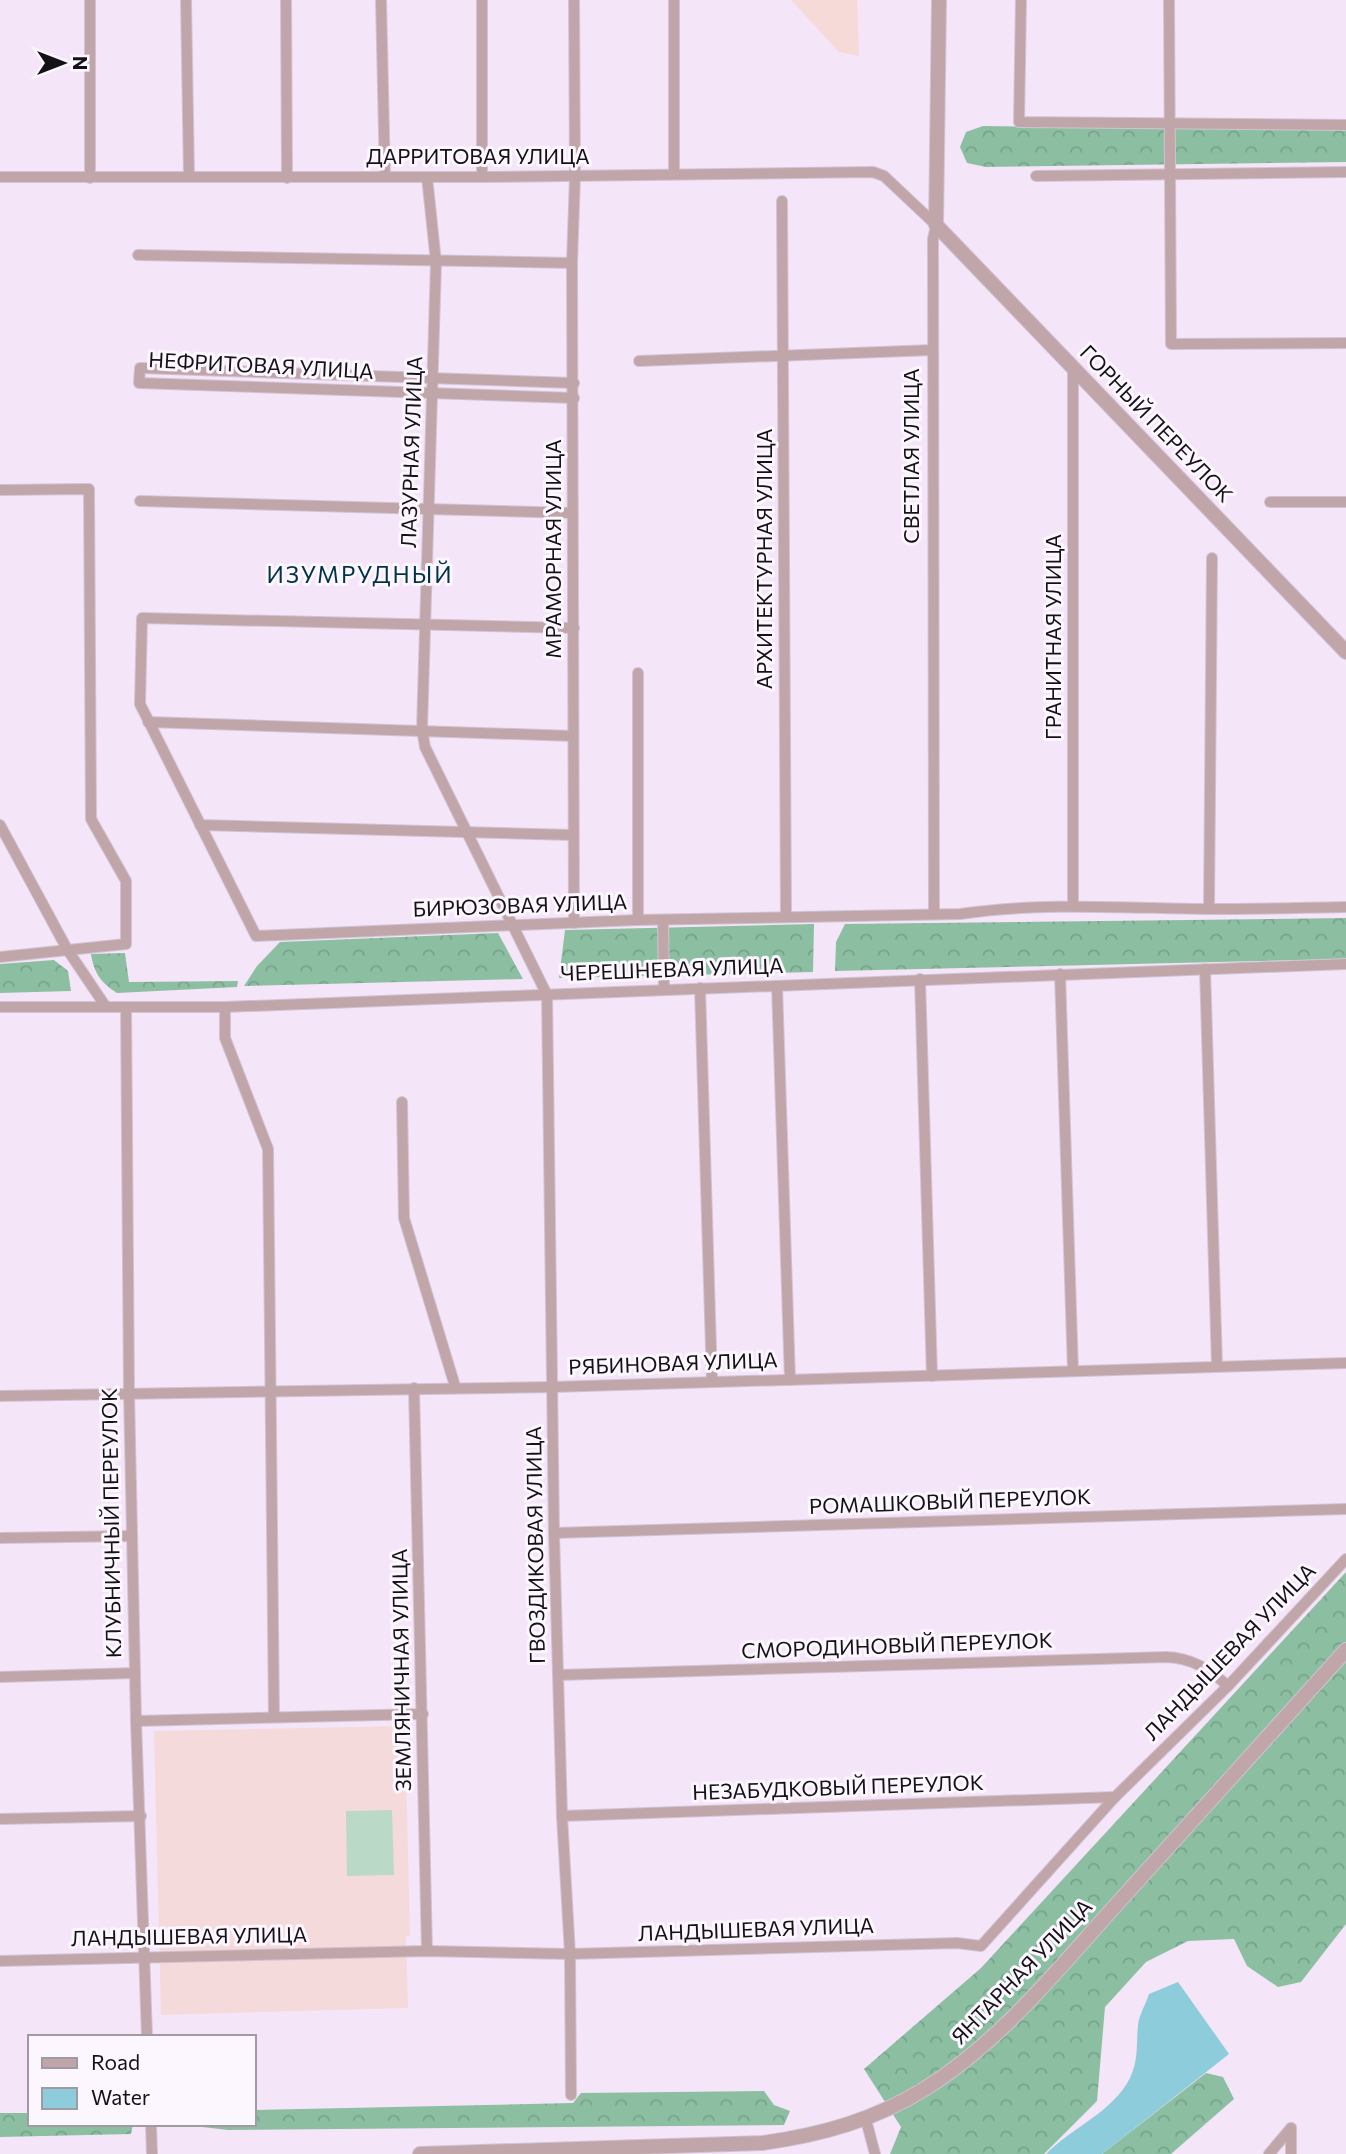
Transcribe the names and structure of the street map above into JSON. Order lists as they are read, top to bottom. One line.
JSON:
{"streets":{"street":["ДАРРИТОВАЯ УЛИЦА","НЕФРИТОВАЯ УЛИЦА","ГОРНЫЙ ПЕРЕУЛОК","ЛАЗУРНАЯ УЛИЦА","СВЕТЛАЯ УЛИЦА","МРАМОРНАЯ УЛИЦА","АРХИТЕКТУРНАЯ УЛИЦА","ГРАНИТНАЯ УЛИЦА","БИРЮЗОВАЯ УЛИЦА","ЧЕРЕШНЕВАЯ УЛИЦА","РЯБИНОВАЯ УЛИЦА","РОМАШКОВЫЙ ПЕРЕУЛОК","КЛУБНИЧНЫЙ ПЕРЕУЛОК","ГВОЗДИКОВАЯ УЛИЦА","СМОРОДИНОВЫЙ ПЕРЕУЛОК","ЛАНДЫШЕВАЯ УЛИЦА","ЗЕМЛЯНИЧНАЯ УЛИЦА","НЕЗАБУДКОВЫЙ ПЕРЕУЛОК","ЯНТАРНАЯ УЛИЦА"]},"crossings":[["ДАРРИТОВАЯ УЛИЦА","ГОРНЫЙ ПЕРЕУЛОК"],["ДАРРИТОВАЯ УЛИЦА","ЛАЗУРНАЯ УЛИЦА"],["ДАРРИТОВАЯ УЛИЦА","СВЕТЛАЯ УЛИЦА"],["ДАРРИТОВАЯ УЛИЦА","МРАМОРНАЯ УЛИЦА"],["НЕФРИТОВАЯ УЛИЦА","ЛАЗУРНАЯ УЛИЦА"],["НЕФРИТОВАЯ УЛИЦА","МРАМОРНАЯ УЛИЦА"],["ГОРНЫЙ ПЕРЕУЛОК","СВЕТЛАЯ УЛИЦА"],["ГОРНЫЙ ПЕРЕУЛОК","ГРАНИТНАЯ УЛИЦА"],["СВЕТЛАЯ УЛИЦА","БИРЮЗОВАЯ УЛИЦА"],["МРАМОРНАЯ УЛИЦА","БИРЮЗОВАЯ УЛИЦА"],["АРХИТЕКТУРНАЯ УЛИЦА","БИРЮЗОВАЯ УЛИЦА"],["ГРАНИТНАЯ УЛИЦА","БИРЮЗОВАЯ УЛИЦА"],["ЧЕРЕШНЕВАЯ УЛИЦА","КЛУБНИЧНЫЙ ПЕРЕУЛОК"],["ЧЕРЕШНЕВАЯ УЛИЦА","ГВОЗДИКОВАЯ УЛИЦА"],["РЯБИНОВАЯ УЛИЦА","КЛУБНИЧНЫЙ ПЕРЕУЛОК"],["РЯБИНОВАЯ УЛИЦА","ГВОЗДИКОВАЯ УЛИЦА"],["РЯБИНОВАЯ УЛИЦА","ЗЕМЛЯНИЧНАЯ УЛИЦА"],["РОМАШКОВЫЙ ПЕРЕУЛОК","ГВОЗДИКОВАЯ УЛИЦА"],["КЛУБНИЧНЫЙ ПЕРЕУЛОК","ЛАНДЫШЕВАЯ УЛИЦА"],["ГВОЗДИКОВАЯ УЛИЦА","СМОРОДИНОВЫЙ ПЕРЕУЛОК"],["ГВОЗДИКОВАЯ УЛИЦА","ЛАНДЫШЕВАЯ УЛИЦА"],["ГВОЗДИКОВАЯ УЛИЦА","НЕЗАБУДКОВЫЙ ПЕРЕУЛОК"],["СМОРОДИНОВЫЙ ПЕРЕУЛОК","ЛАНДЫШЕВАЯ УЛИЦА"],["ЛАНДЫШЕВАЯ УЛИЦА","ЗЕМЛЯНИЧНАЯ УЛИЦА"],["ЛАНДЫШЕВАЯ УЛИЦА","НЕЗАБУДКОВЫЙ ПЕРЕУЛОК"]],"districts":["ИЗУМРУДНЫЙ"],"legend":["Road","Water"],"north":"right"}
